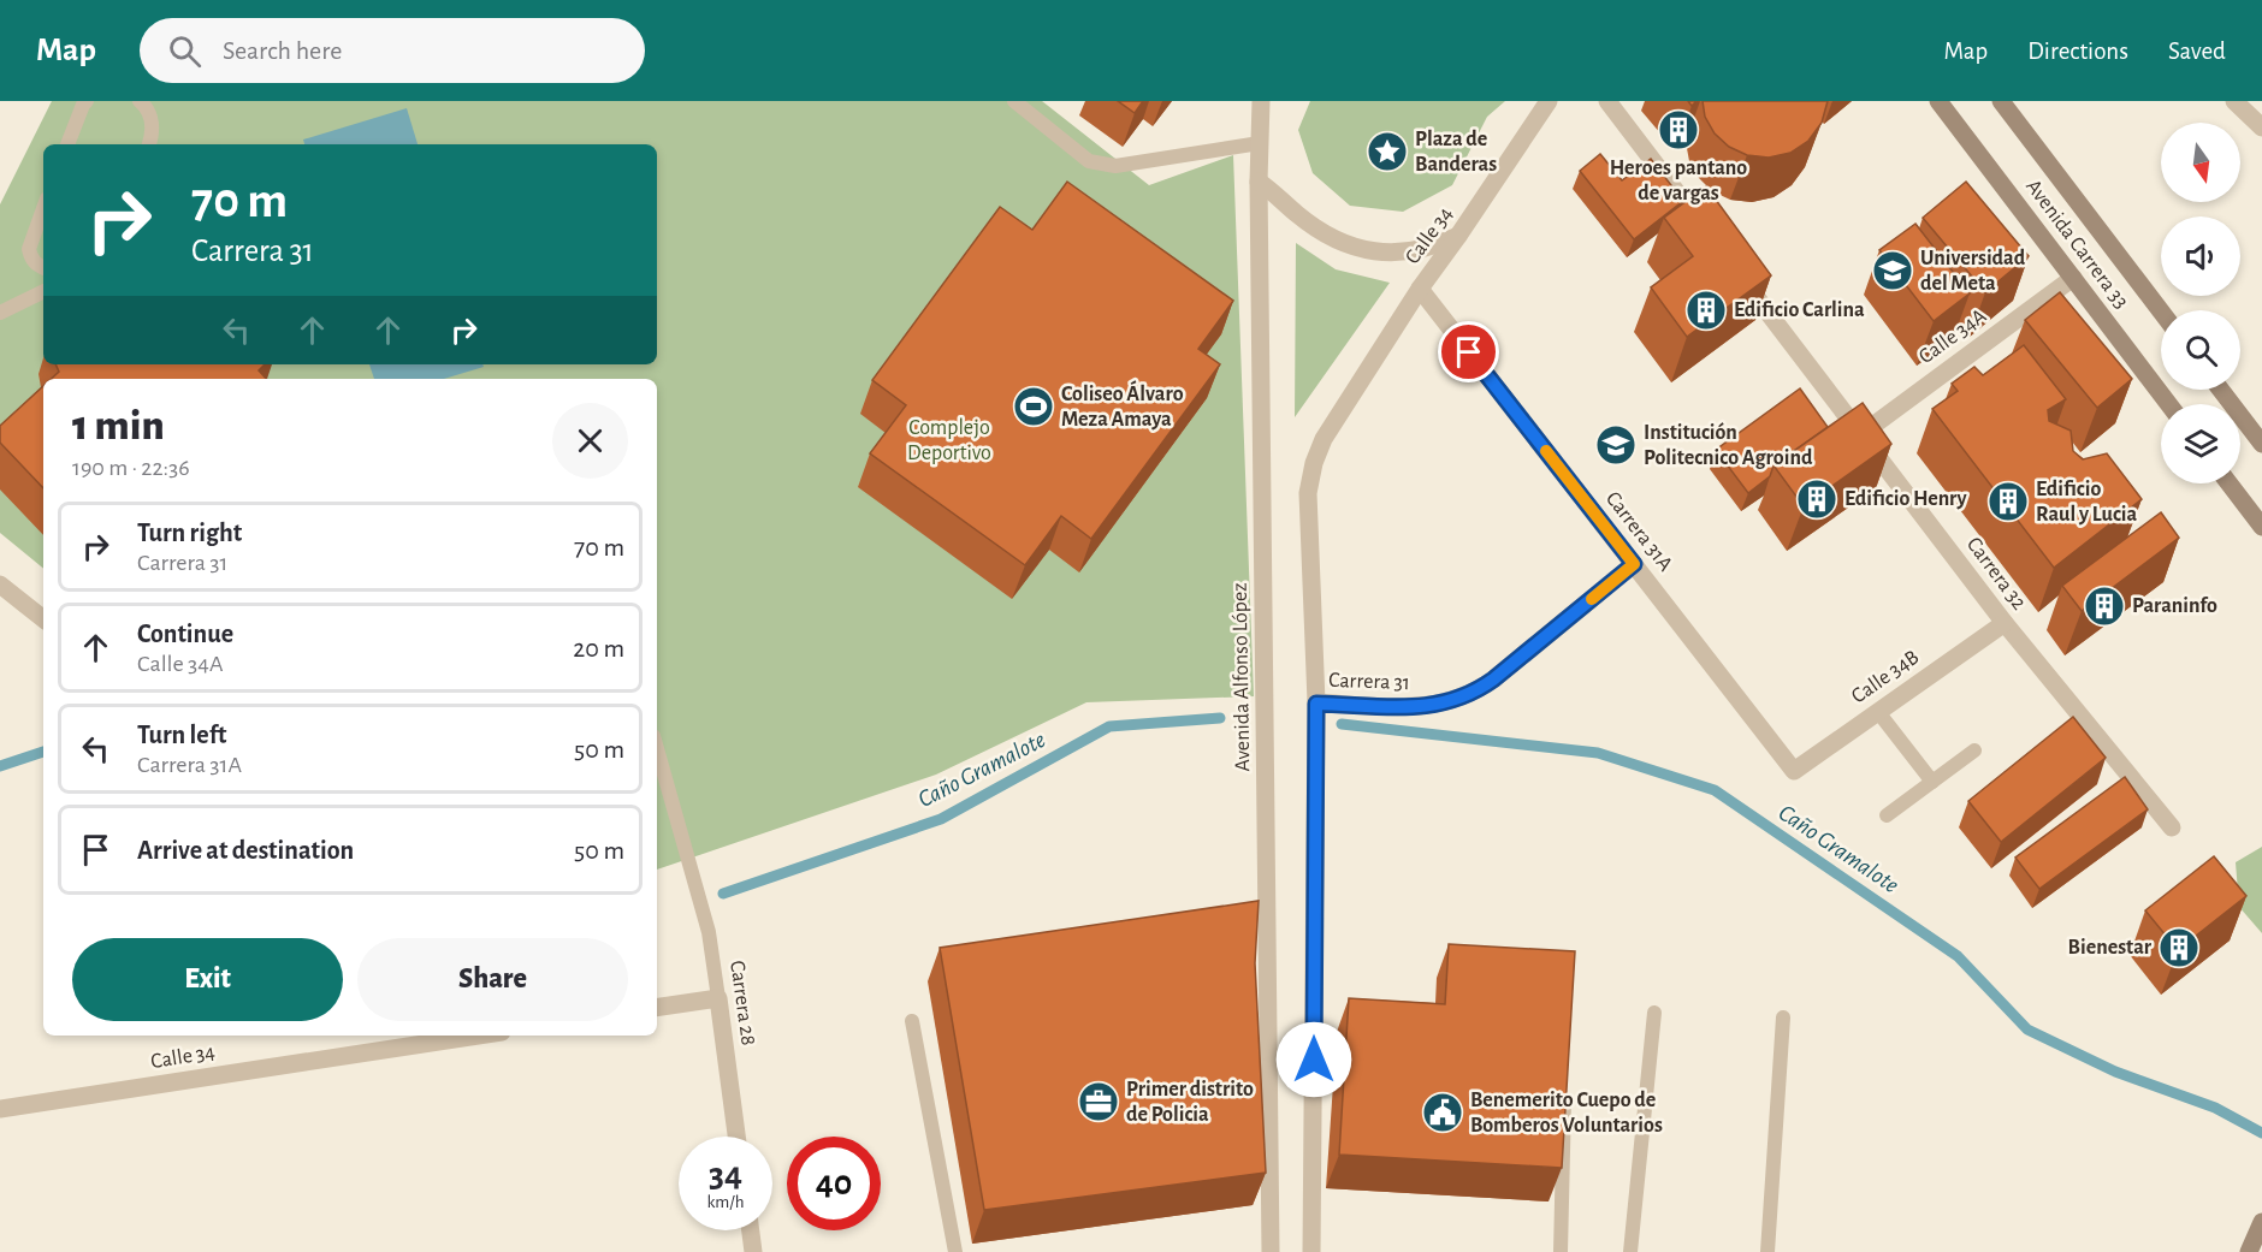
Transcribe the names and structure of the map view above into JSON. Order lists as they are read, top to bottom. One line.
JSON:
{"streets":{"main road":["Avenida Carrera 33"],"street":["Calle 34","Calle 34A","Carrera 31A","Carrera 32","Avenida Alfonso López","Calle 34B","Carrera 31","Carrera 28"]},"crossings":[["Calle 34","Carrera 31A"],["Avenida Carrera 33","Calle 34A"],["Calle 34A","Carrera 32"],["Carrera 31A","Calle 34B"],["Carrera 31A","Carrera 31"],["Carrera 32","Calle 34B"]],"water":["Caño Gramalote"],"parks":["Complejo Deportivo"],"places":{"building":["Heroes pantano de vargas","Edificio Carlina","Edificio Henry","Edificio Raul y Lucia","Paraninfo","Bienestar"],"place":["Plaza de Banderas"],"school or university":["Universidad del Meta","Institución Politecnico Agroind"],"sports":["Coliseo Álvaro Meza Amaya"],"office":["Primer distrito de Policia"],"public building":["Benemerito Cuepo de Bomberos Voluntarios"]},"north":"bottom","page":{"header":"Map","search":"Search here","nav":["Map","Directions","Saved"],"turn":["70 m","Carrera 31"],"heading":["1 min","190 m · 22:36"],"list":[{"name":"Turn right","note":"Carrera 31","value":"70 m"},{"name":"Continue","note":"Calle 34A","value":"20 m"},{"name":"Turn left","note":"Carrera 31A","value":"50 m"},{"name":"Arrive at destination","value":"50 m"}],"buttons":["Exit","Share"],"speed":"34 km/h","limit":"40"}}
